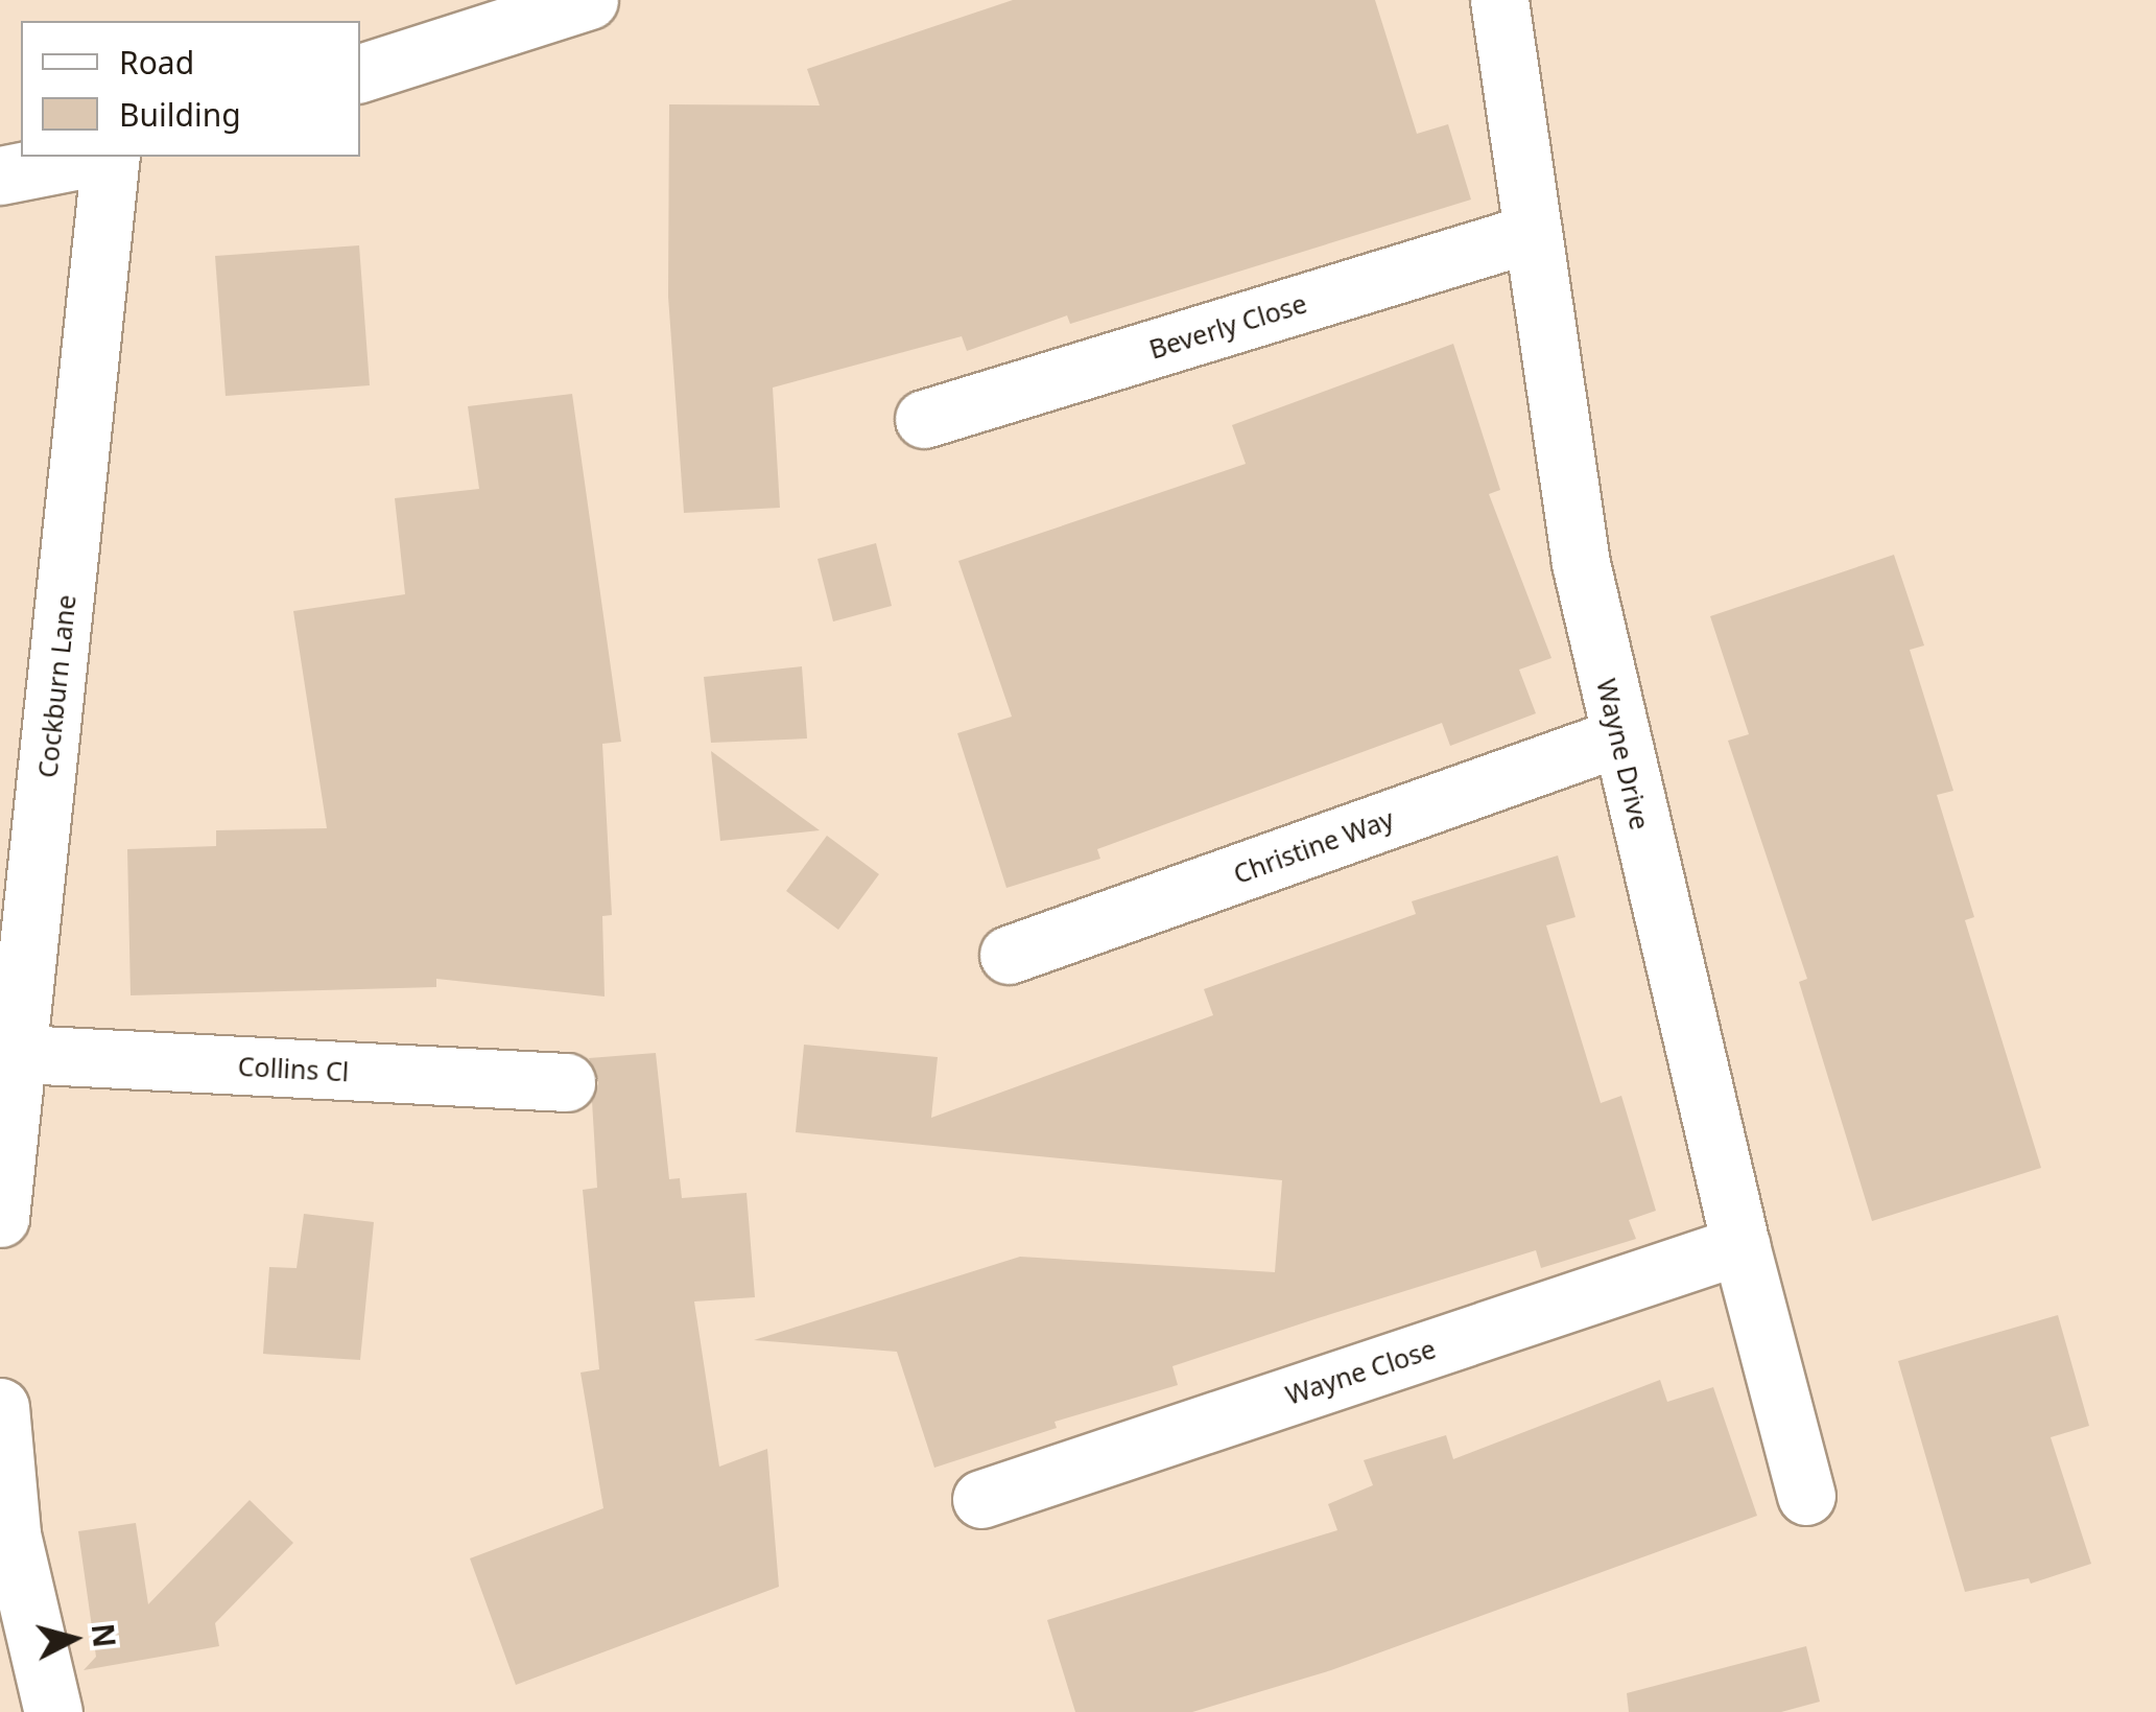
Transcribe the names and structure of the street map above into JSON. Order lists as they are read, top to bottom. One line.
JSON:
{"streets":{"street":["Beverly Close","Cockburn Lane","Wayne Drive","Christine Way","Collins Cl","Wayne Close"]},"crossings":[["Beverly Close","Wayne Drive"],["Cockburn Lane","Collins Cl"],["Wayne Drive","Christine Way"],["Wayne Drive","Wayne Close"]],"legend":["Road","Building"],"north":"right"}
